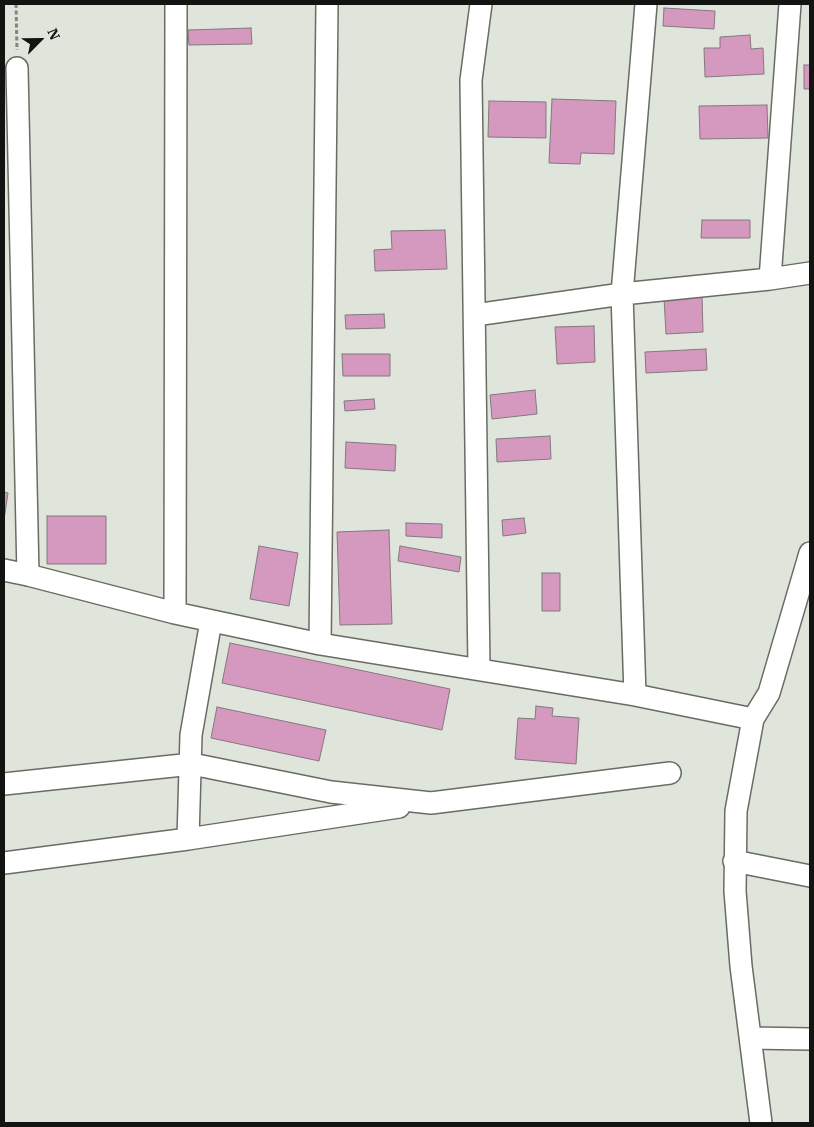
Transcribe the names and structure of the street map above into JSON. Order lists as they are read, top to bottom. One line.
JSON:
{"north":"top right"}
